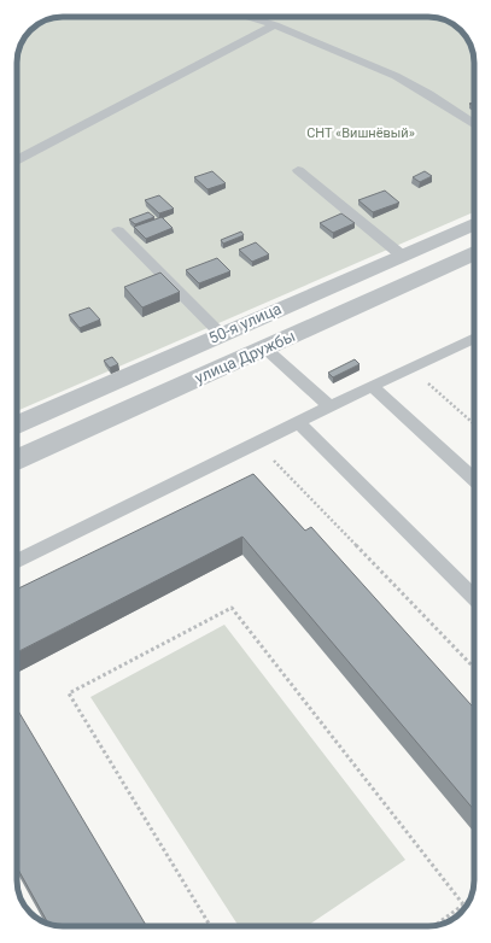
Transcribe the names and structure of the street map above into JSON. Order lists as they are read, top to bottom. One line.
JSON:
{"streets":{"street":["50-я улица","улица Дружбы"]},"parks":["СНТ «Вишнёвый»"]}
